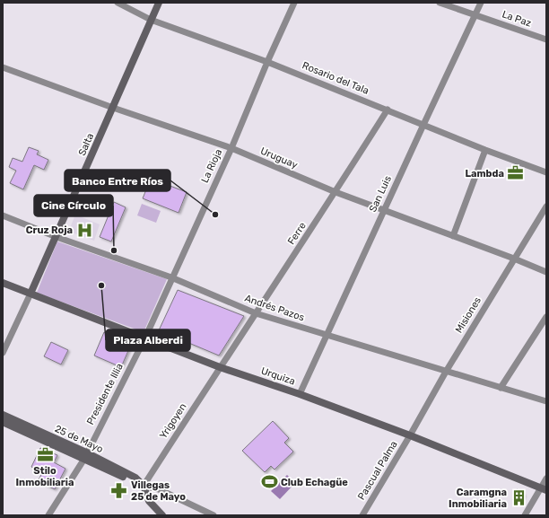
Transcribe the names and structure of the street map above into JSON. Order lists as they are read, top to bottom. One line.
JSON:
{"streets":{"street":["La Paz","Rosario del Tala","Salta","Uruguay","La Rioja","San Luis","Ferre","Andrés Pazos","Misiones","Urquiza","Presidente Illia","Yrigoyen","25 de Mayo","Pascual Palma"]},"crossings":[["La Paz","San Luis"],["Rosario del Tala","Salta"],["Rosario del Tala","La Rioja"],["Rosario del Tala","San Luis"],["Rosario del Tala","Ferre"],["Salta","Uruguay"],["Salta","Andrés Pazos"],["Salta","Urquiza"],["Uruguay","La Rioja"],["Uruguay","San Luis"],["Uruguay","Ferre"],["Uruguay","Misiones"],["La Rioja","Andrés Pazos"],["La Rioja","Urquiza"],["La Rioja","Presidente Illia"],["San Luis","Andrés Pazos"],["San Luis","Urquiza"],["Ferre","Andrés Pazos"],["Ferre","Urquiza"],["Ferre","Yrigoyen"],["Andrés Pazos","Misiones"],["Misiones","Urquiza"],["Misiones","Pascual Palma"],["Urquiza","Presidente Illia"],["Urquiza","Yrigoyen"],["Urquiza","Pascual Palma"],["Presidente Illia","25 de Mayo"],["Yrigoyen","25 de Mayo"]],"places":{"office":["Lambda","Stilo Inmobiliaria"],"other":["Banco Entre Ríos","Cine Círculo","Plaza Alberdi"],"hospital":["Cruz Roja"],"sports":["Club Echagüe"],"pharmacy":["Villegas 25 de Mayo"],"building":["Caramgna Inmobiliaria"]}}
